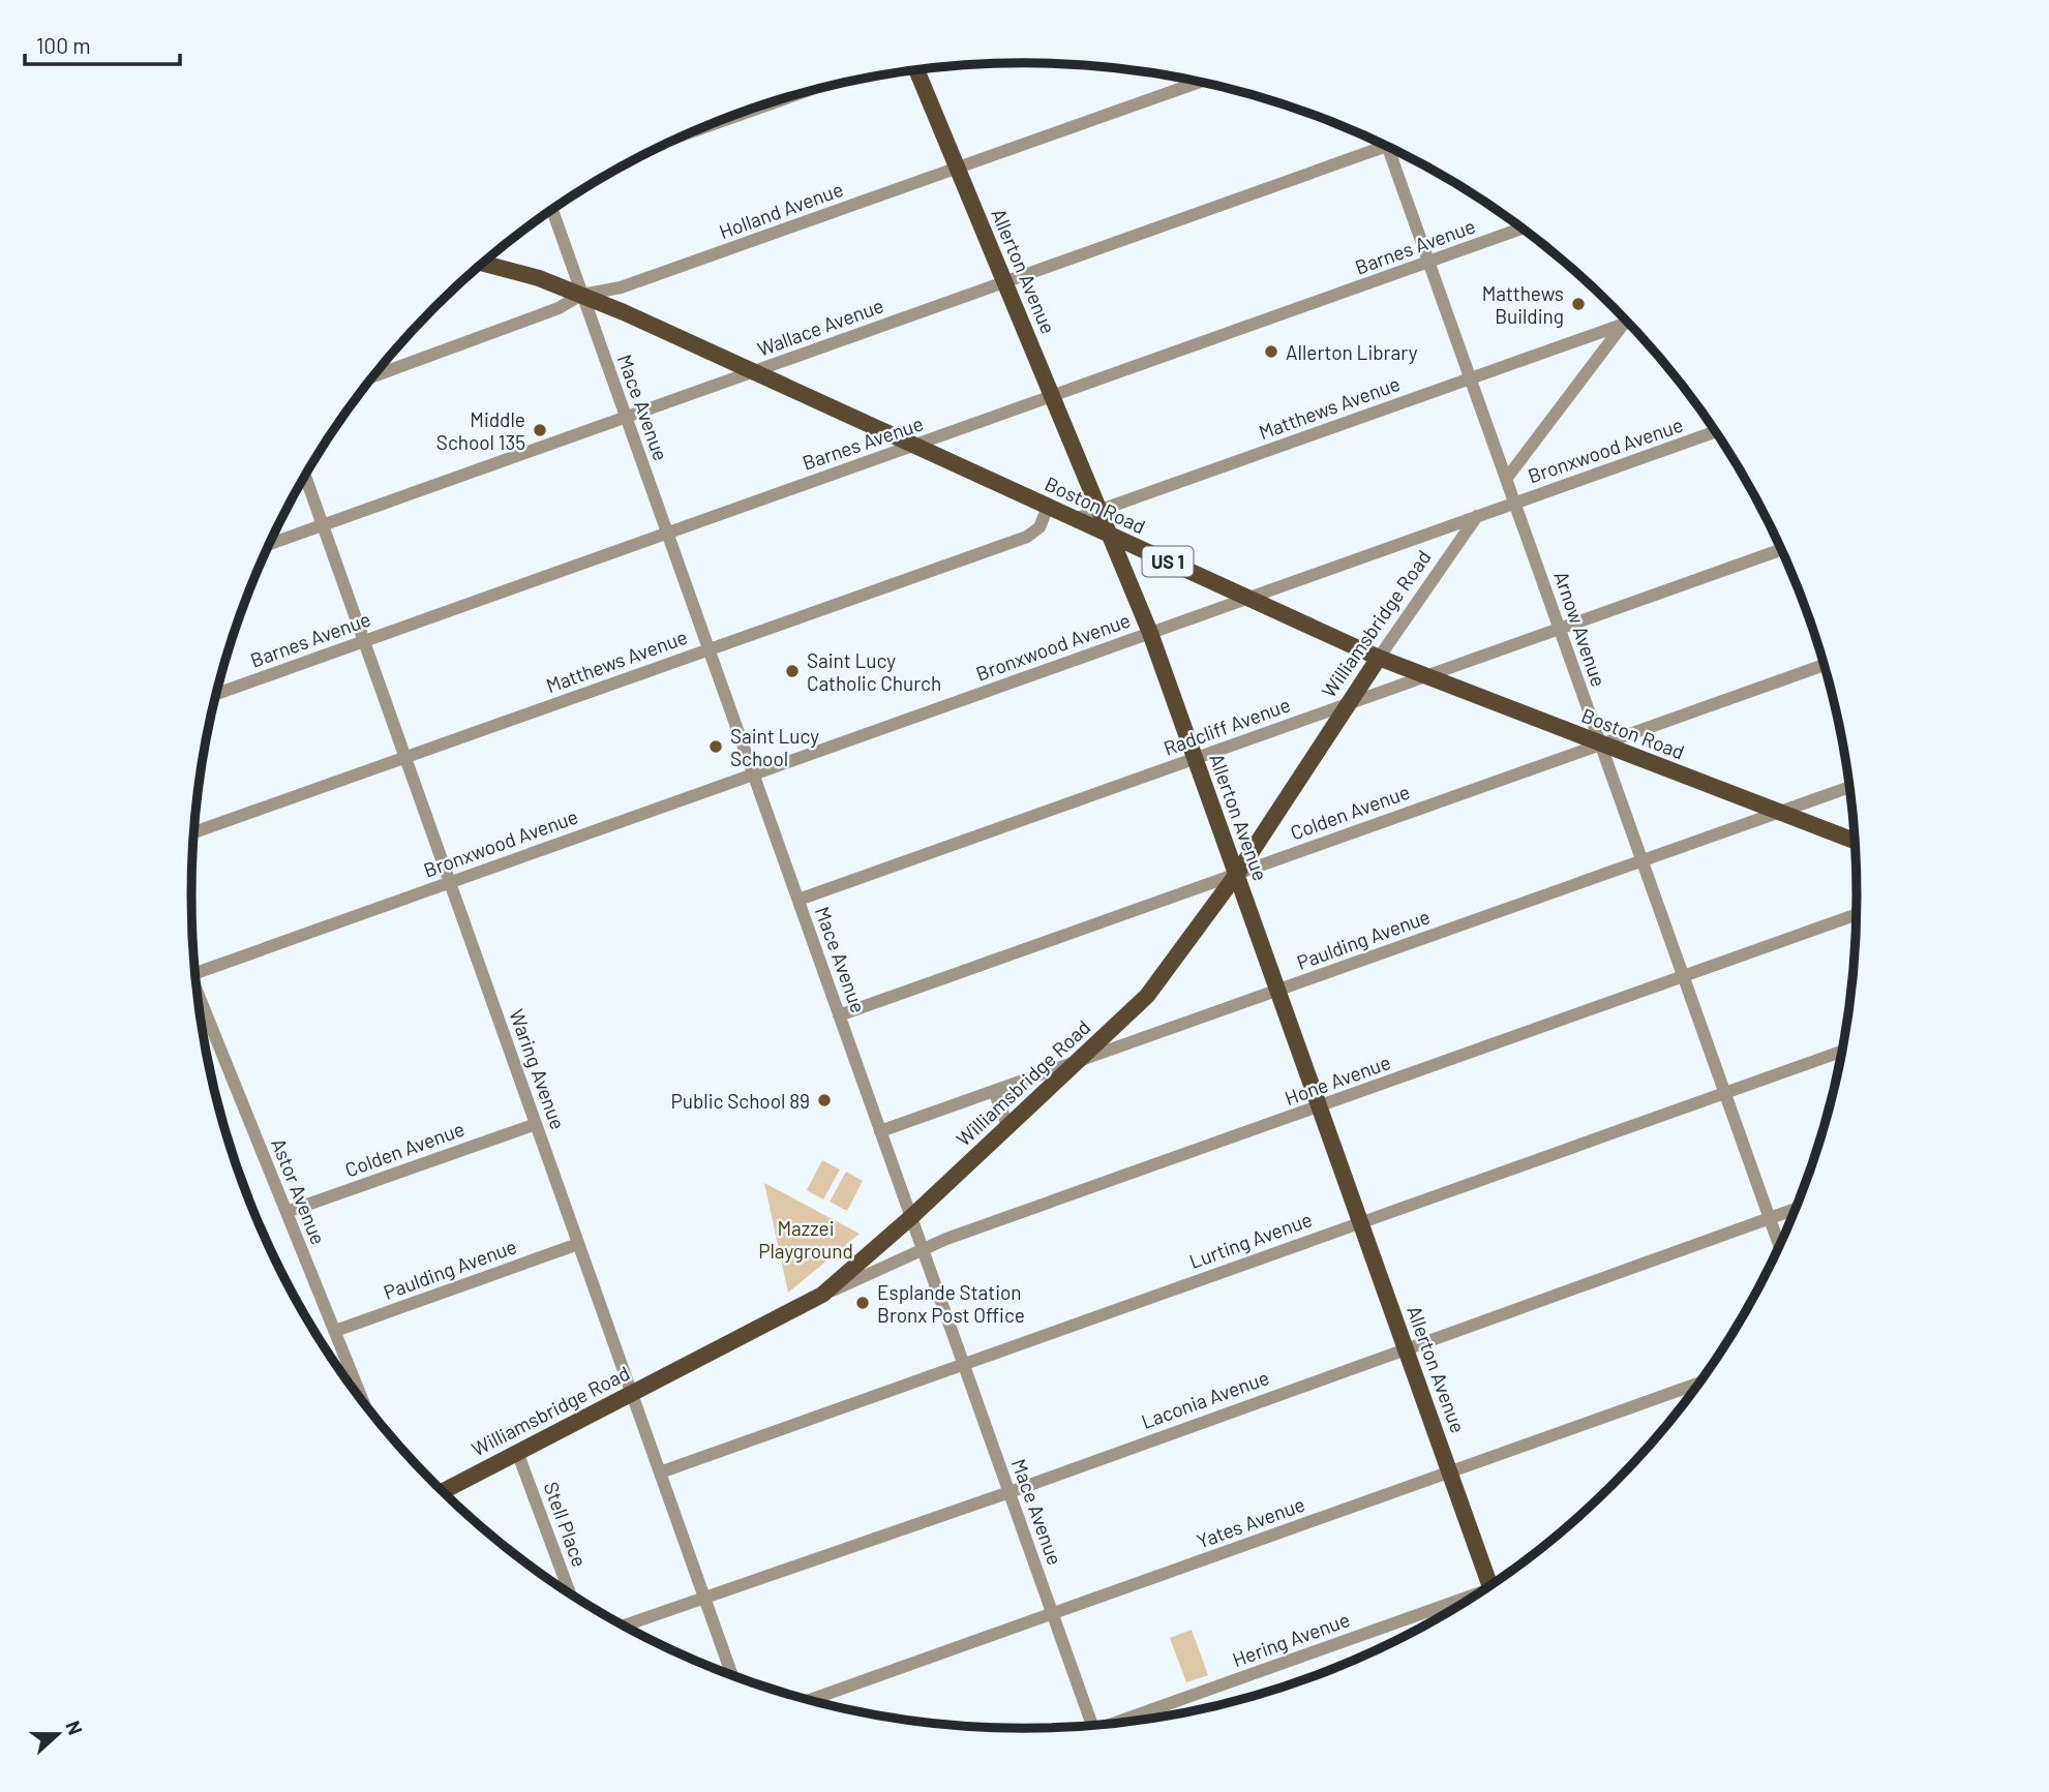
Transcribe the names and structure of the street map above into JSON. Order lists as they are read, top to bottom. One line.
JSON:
{"streets":{"main road":["Allerton Avenue","Boston Road","US 1","Williamsbridge Road"],"street":["Holland Avenue","Barnes Avenue","Wallace Avenue","Mace Avenue","Matthews Avenue","Bronxwood Avenue","Arnow Avenue","Radcliff Avenue","Colden Avenue","Paulding Avenue","Waring Avenue","Hone Avenue","Astor Avenue","Lurting Avenue","Laconia Avenue","Yates Avenue","Stell Place","Hering Avenue"]},"crossings":[["Holland Avenue","Allerton Avenue"],["Holland Avenue","Mace Avenue"],["Holland Avenue","Boston Road"],["Barnes Avenue","Allerton Avenue"],["Barnes Avenue","Mace Avenue"],["Barnes Avenue","Boston Road"],["Barnes Avenue","Arnow Avenue"],["Barnes Avenue","Waring Avenue"],["Allerton Avenue","Wallace Avenue"],["Allerton Avenue","Matthews Avenue"],["Allerton Avenue","Bronxwood Avenue"],["Allerton Avenue","Boston Road"],["Allerton Avenue","Williamsbridge Road"],["Allerton Avenue","Radcliff Avenue"],["Allerton Avenue","Colden Avenue"],["Allerton Avenue","Paulding Avenue"],["Allerton Avenue","Hone Avenue"],["Allerton Avenue","Lurting Avenue"],["Allerton Avenue","Laconia Avenue"],["Allerton Avenue","Yates Avenue"],["Wallace Avenue","Mace Avenue"],["Wallace Avenue","Boston Road"],["Wallace Avenue","Waring Avenue"],["Mace Avenue","Matthews Avenue"],["Mace Avenue","Bronxwood Avenue"],["Mace Avenue","Boston Road"],["Mace Avenue","Williamsbridge Road"],["Mace Avenue","Radcliff Avenue"],["Mace Avenue","Colden Avenue"],["Mace Avenue","Paulding Avenue"],["Mace Avenue","Hone Avenue"],["Mace Avenue","Lurting Avenue"],["Mace Avenue","Laconia Avenue"],["Mace Avenue","Yates Avenue"],["Matthews Avenue","Boston Road"],["Matthews Avenue","Arnow Avenue"],["Matthews Avenue","Waring Avenue"],["Bronxwood Avenue","Boston Road"],["Bronxwood Avenue","Williamsbridge Road"],["Bronxwood Avenue","Arnow Avenue"],["Bronxwood Avenue","Waring Avenue"],["Boston Road","Williamsbridge Road"],["Boston Road","Arnow Avenue"],["Boston Road","Radcliff Avenue"],["Boston Road","Colden Avenue"],["Boston Road","Paulding Avenue"],["Williamsbridge Road","Radcliff Avenue"],["Williamsbridge Road","Colden Avenue"],["Williamsbridge Road","Paulding Avenue"],["Williamsbridge Road","Waring Avenue"],["Williamsbridge Road","Hone Avenue"],["Williamsbridge Road","Stell Place"],["Arnow Avenue","Radcliff Avenue"],["Arnow Avenue","Colden Avenue"],["Arnow Avenue","Paulding Avenue"],["Arnow Avenue","Hone Avenue"],["Arnow Avenue","Lurting Avenue"],["Arnow Avenue","Laconia Avenue"],["Colden Avenue","Waring Avenue"],["Colden Avenue","Astor Avenue"],["Paulding Avenue","Waring Avenue"],["Paulding Avenue","Astor Avenue"],["Waring Avenue","Lurting Avenue"],["Waring Avenue","Laconia Avenue"]],"parks":["Mazzei Playground"],"places":["Matthews Building","Allerton Library","Middle School 135","Saint Lucy Catholic Church","Saint Lucy School","Public School 89","Esplande Station Bronx Post Office"],"scale_bar":"100 m","north":"right"}
